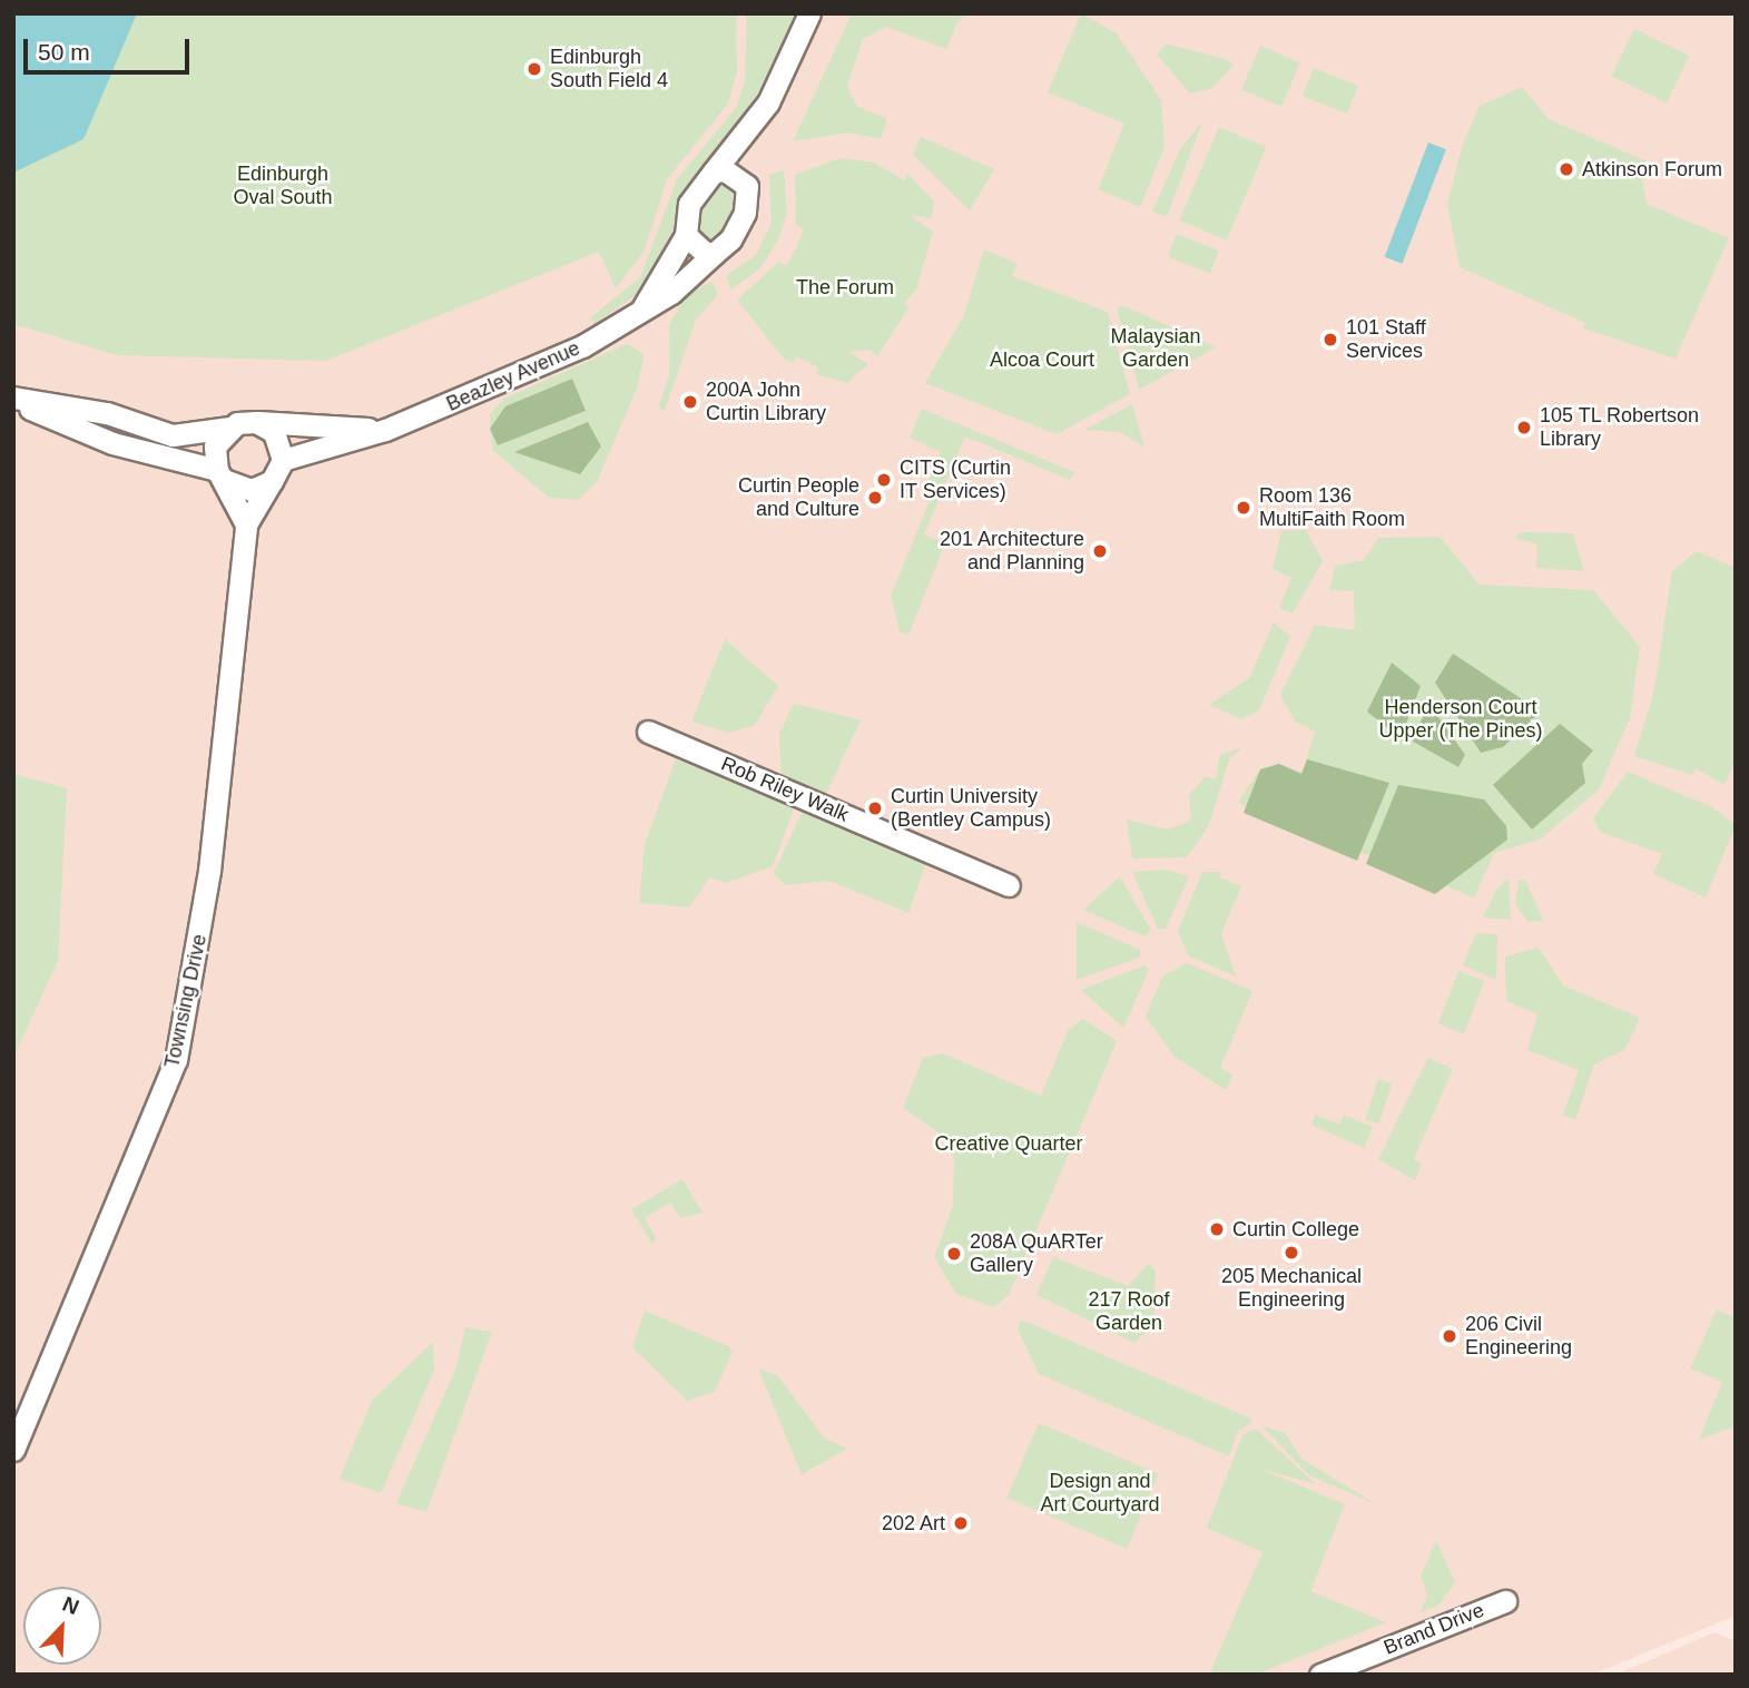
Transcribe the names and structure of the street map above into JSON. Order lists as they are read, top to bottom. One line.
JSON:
{"streets":{"street":["Beazley Avenue","Rob Riley Walk","Townsing Drive","Brand Drive"]},"crossings":[["Beazley Avenue","Townsing Drive"]],"parks":["Edinburgh Oval South","The Forum","Malaysian Garden","Alcoa Court","Henderson Court Upper (The Pines)","Creative Quarter","217 Roof Garden","Design and Art Courtyard"],"places":["Edinburgh South Field 4","Atkinson Forum","101 Staff Services","200A John Curtin Library","105 TL Robertson Library","CITS (Curtin IT Services)","Curtin People and Culture","Room 136 MultiFaith Room","201 Architecture and Planning","Curtin University (Bentley Campus)","Curtin College","205 Mechanical Engineering","208A QuARTer Gallery","206 Civil Engineering","202 Art"],"scale_bar":"50 m","north":"top right"}
